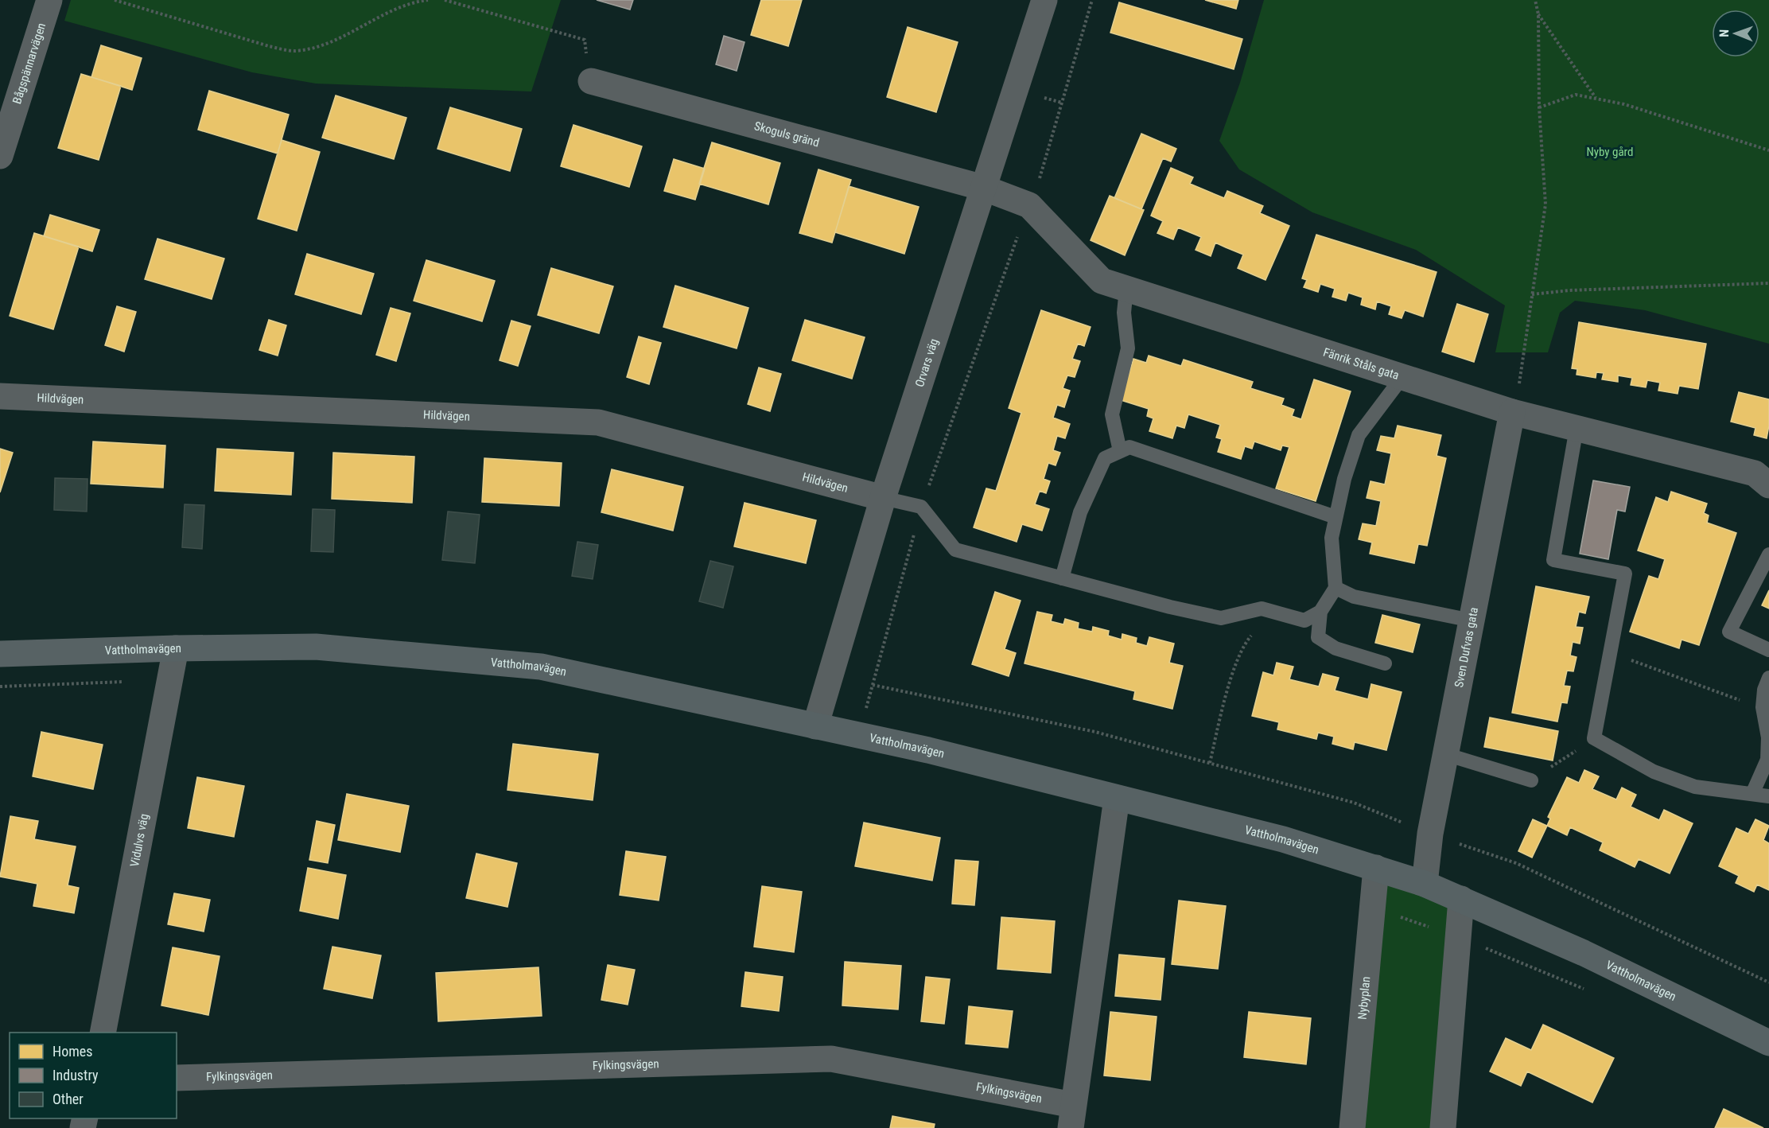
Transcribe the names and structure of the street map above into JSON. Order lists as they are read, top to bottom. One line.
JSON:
{"streets":{"main road":["Vattholmavägen"],"street":["Bågspännarvägen","Skoguls gränd","Orvars väg","Fänrik Ståls gata","Hildvägen","Sven Dufvas gata","Vidulvs väg","Nybyplan","Fylkingsvägen"]},"crossings":[["Skoguls gränd","Orvars väg"],["Skoguls gränd","Fänrik Ståls gata"],["Orvars väg","Fänrik Ståls gata"],["Orvars väg","Hildvägen"],["Orvars väg","Vattholmavägen"],["Fänrik Ståls gata","Sven Dufvas gata"],["Sven Dufvas gata","Vattholmavägen"],["Vattholmavägen","Vidulvs väg"],["Vattholmavägen","Nybyplan"],["Vattholmavägen","Fylkingsvägen"]],"parks":["Nyby gård"],"legend":["Homes","Industry","Other"],"north":"left"}
